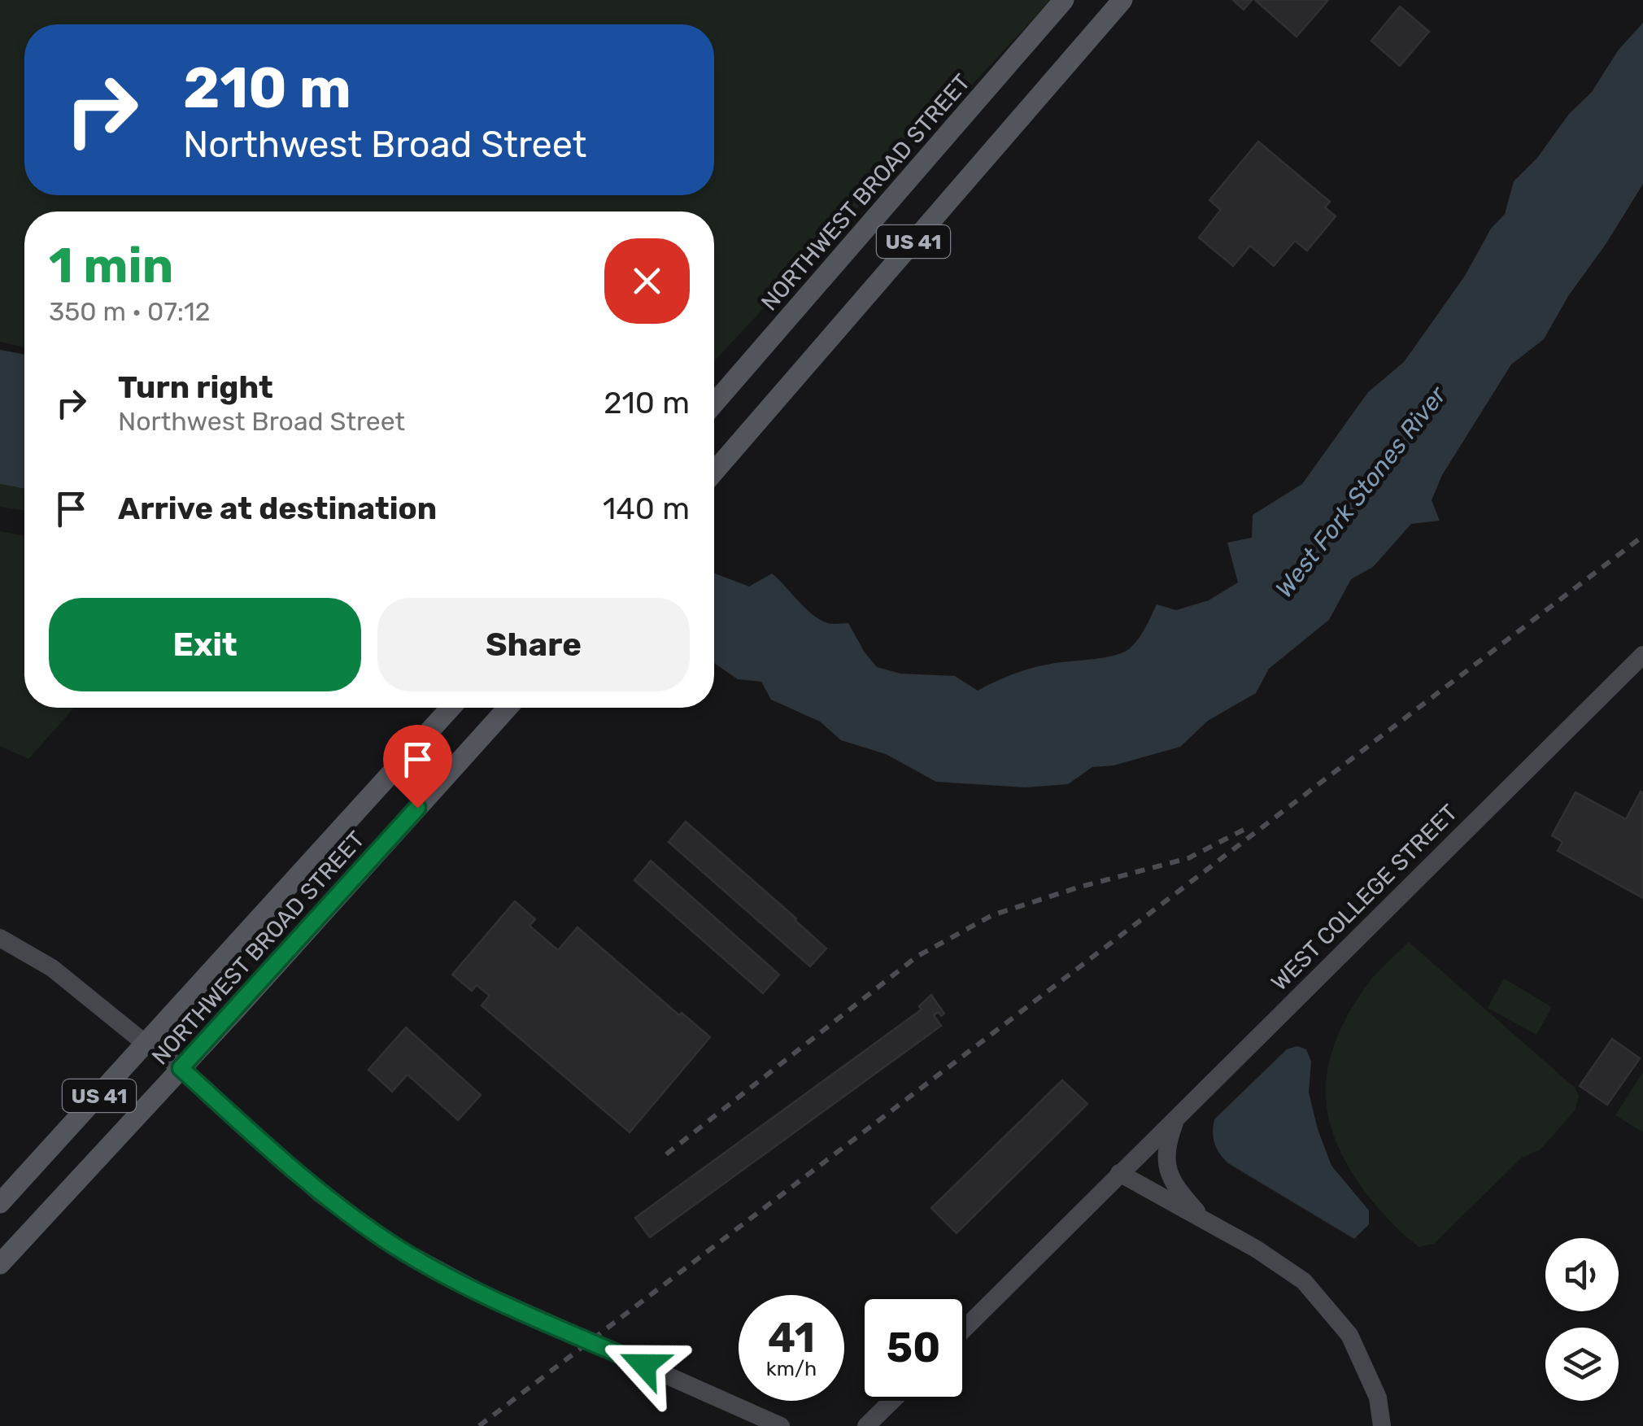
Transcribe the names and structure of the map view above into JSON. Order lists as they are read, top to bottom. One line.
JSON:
{"streets":{"main road":["NORTHWEST BROAD STREET","US 41","WEST COLLEGE STREET"]},"water":["West Fork Stones River"],"page":{"turn":["210 m","Northwest Broad Street"],"heading":["1 min","350 m · 07:12"],"list":[{"name":"Turn right","note":"Northwest Broad Street","value":"210 m"},{"name":"Arrive at destination","value":"140 m"}],"buttons":["Exit","Share"],"speed":"41 km/h","limit":"50"}}
